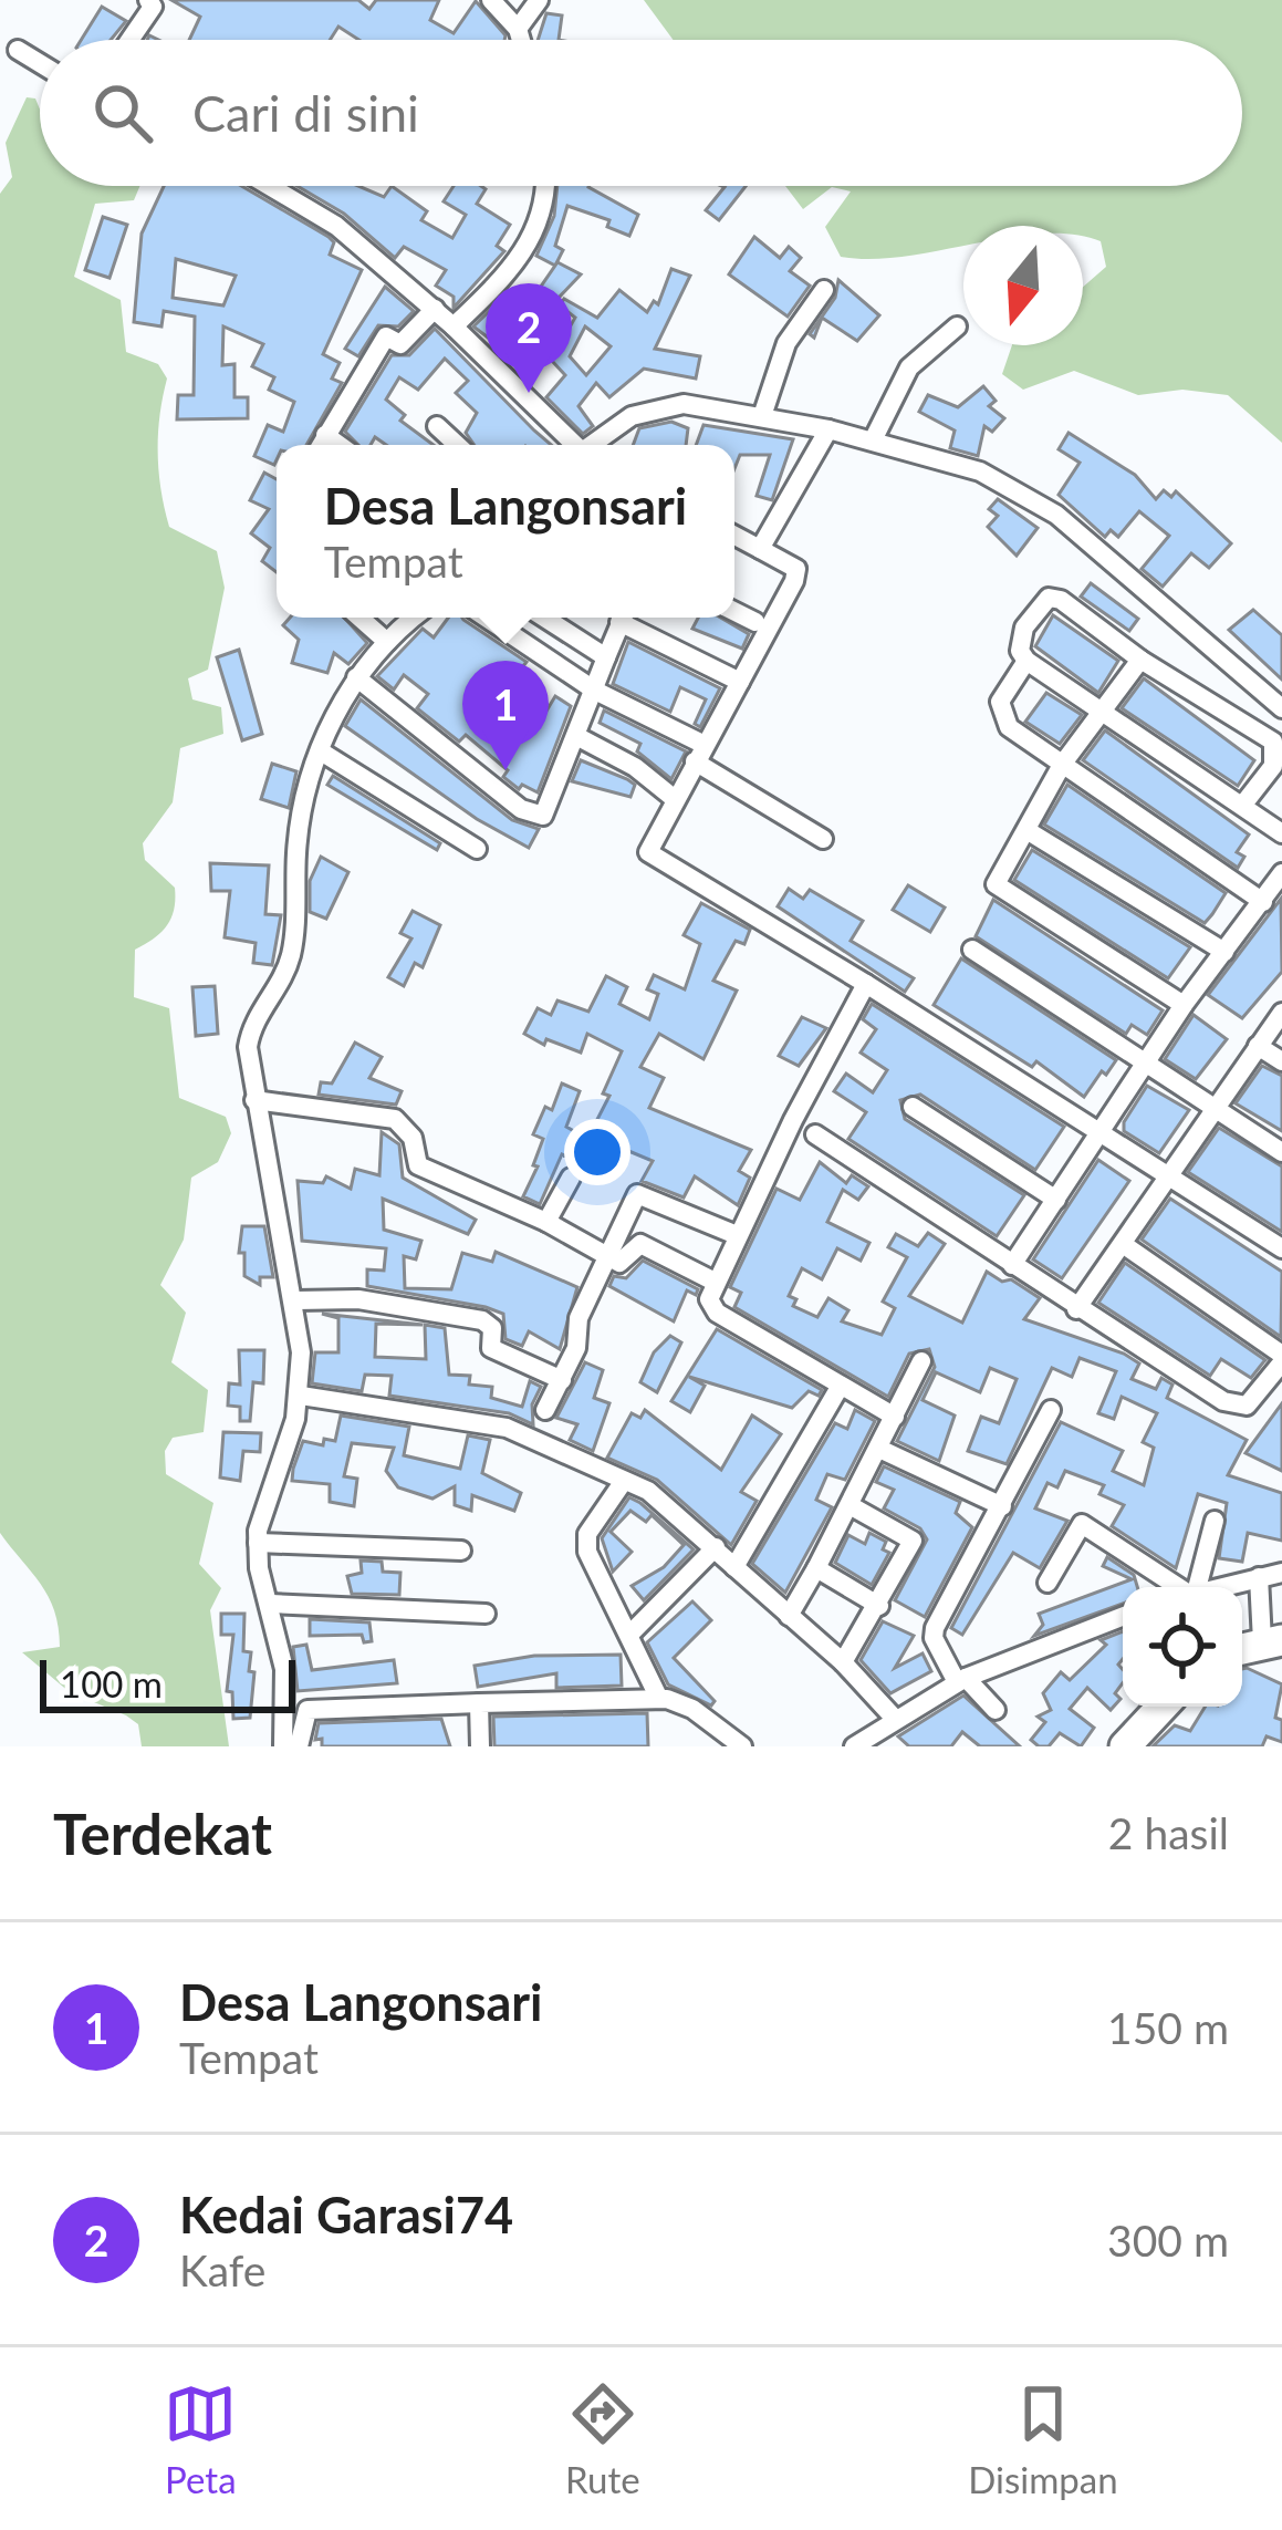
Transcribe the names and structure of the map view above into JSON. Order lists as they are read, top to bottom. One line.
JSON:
{"scale_bar":"100 m","north":"bottom","page":{"search":"Cari di sini","pins":["2","1"],"popup":["Desa Langonsari","Tempat"],"scale":"100 m","heading":["Terdekat","2 hasil"],"list":[{"mark":"1","name":"Desa Langonsari","note":"Tempat","value":"150 m"},{"mark":"2","name":"Kedai Garasi74","note":"Kafe","value":"300 m"}],"nav":["Peta","Rute","Disimpan"]}}
